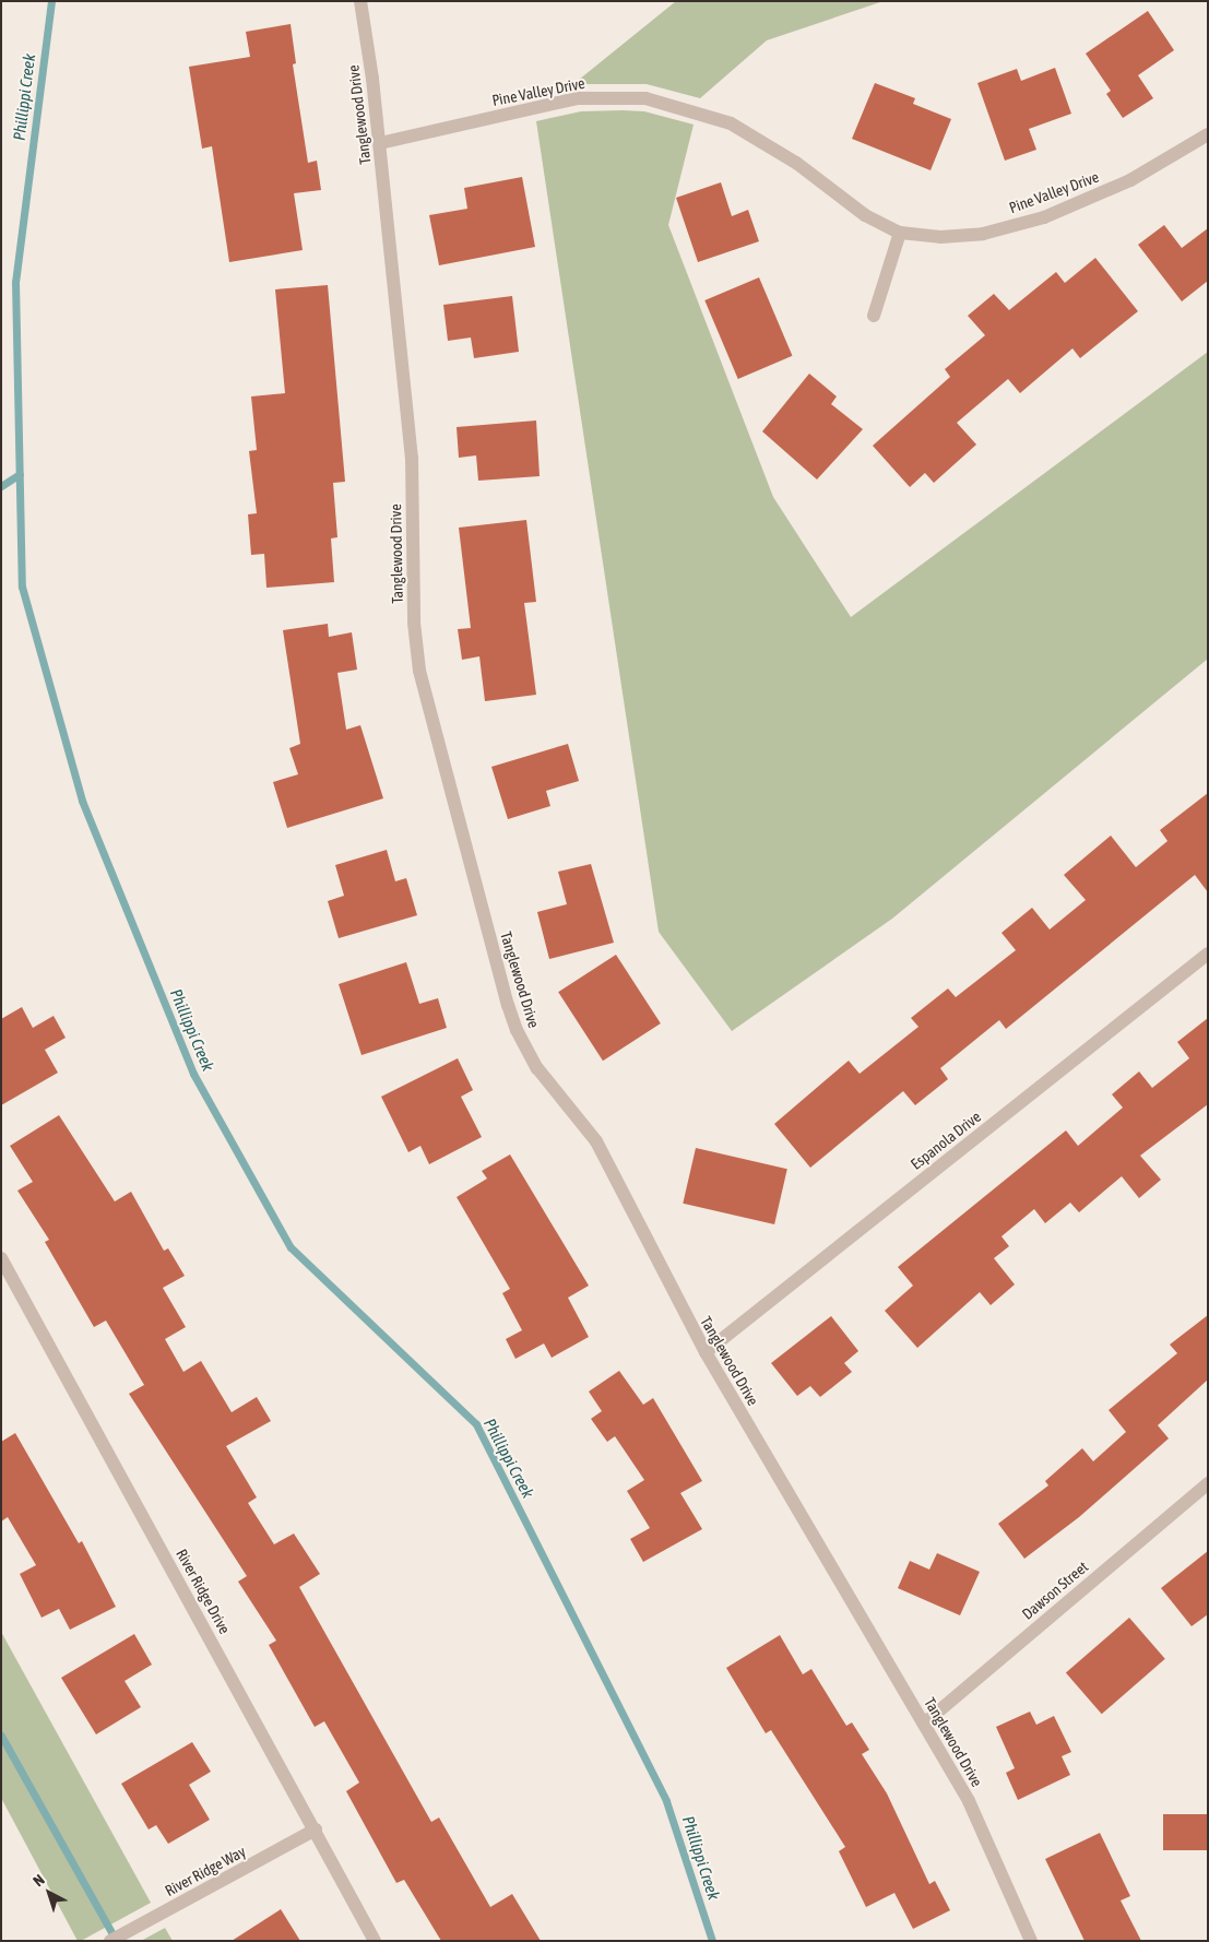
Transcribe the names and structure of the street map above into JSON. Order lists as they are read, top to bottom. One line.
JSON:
{"streets":{"street":["Pine Valley Drive","Tanglewood Drive","Espanola Drive","Dawson Street","River Ridge Drive","River Ridge Way"]},"crossings":[["Pine Valley Drive","Tanglewood Drive"],["Tanglewood Drive","Espanola Drive"],["Tanglewood Drive","Dawson Street"],["River Ridge Drive","River Ridge Way"]],"water":["Phillippi Creek"],"north":"top left"}
